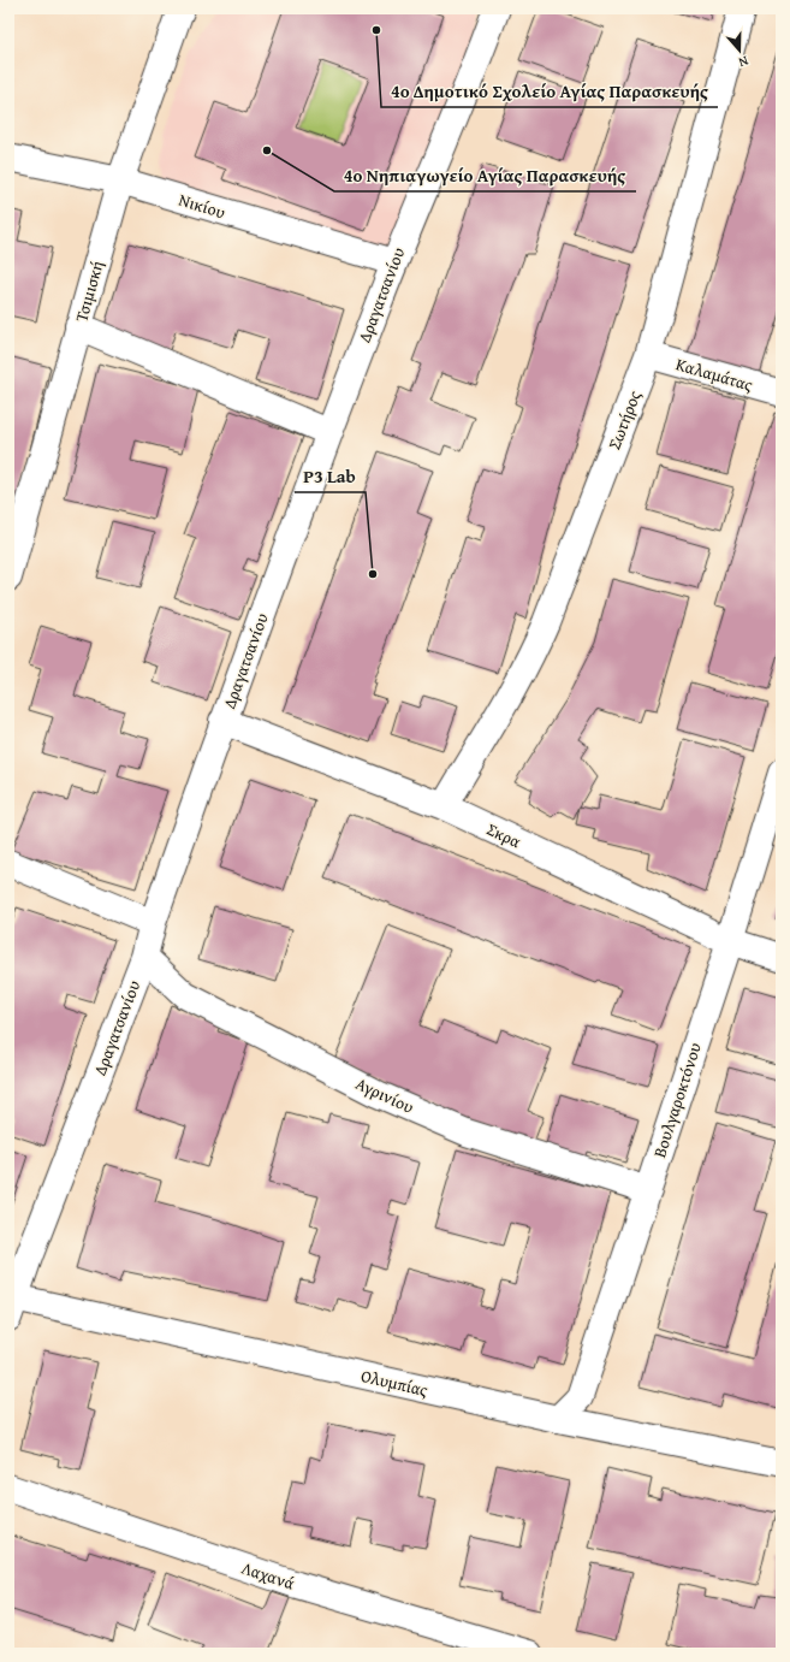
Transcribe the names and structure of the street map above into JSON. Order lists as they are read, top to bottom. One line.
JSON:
{"streets":{"street":["Νικίου","Τσιμισκή","Δραγατσανίου","Καλαμάτας","Σωτήρος","Σκρα","Αγρινίου","Βουλγαροκτόνου","Ολυμπίας","Λαχανά"]},"crossings":[["Νικίου","Τσιμισκή"],["Νικίου","Δραγατσανίου"],["Δραγατσανίου","Σκρα"],["Δραγατσανίου","Αγρινίου"],["Δραγατσανίου","Ολυμπίας"],["Καλαμάτας","Σωτήρος"],["Σωτήρος","Σκρα"],["Σκρα","Βουλγαροκτόνου"],["Αγρινίου","Βουλγαροκτόνου"],["Βουλγαροκτόνου","Ολυμπίας"]],"places":["4ο Δημοτικό Σχολείο Αγίας Παρασκευής","4ο Νηπιαγωγείο Αγίας Παρασκευής","P3 Lab"],"north":"bottom"}
